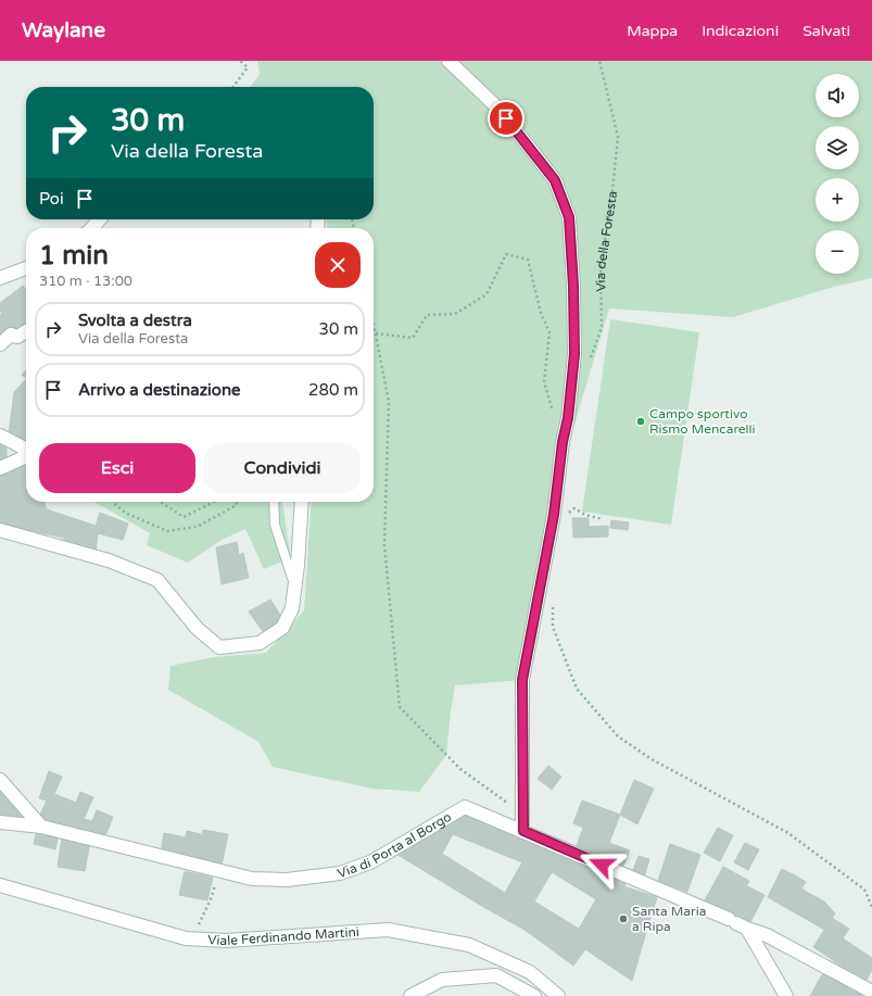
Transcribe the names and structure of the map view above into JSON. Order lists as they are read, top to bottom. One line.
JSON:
{"streets":{"street":["Via di Porta al Borgo","Viale Ferdinando Martini"],"path":["Via della Foresta"]},"places":["Campo sportivo Rismo Mencarelli","Santa Maria a Ripa"],"page":{"header":"Waylane","nav":["Mappa","Indicazioni","Salvati"],"map_buttons":["+","−"],"turn":["30 m","Via della Foresta"],"then":"Poi","heading":["1 min","310 m · 13:00"],"list":[{"name":"Svolta a destra","note":"Via della Foresta","value":"30 m"},{"name":"Arrivo a destinazione","value":"280 m"}],"buttons":["Esci","Condividi"]}}
